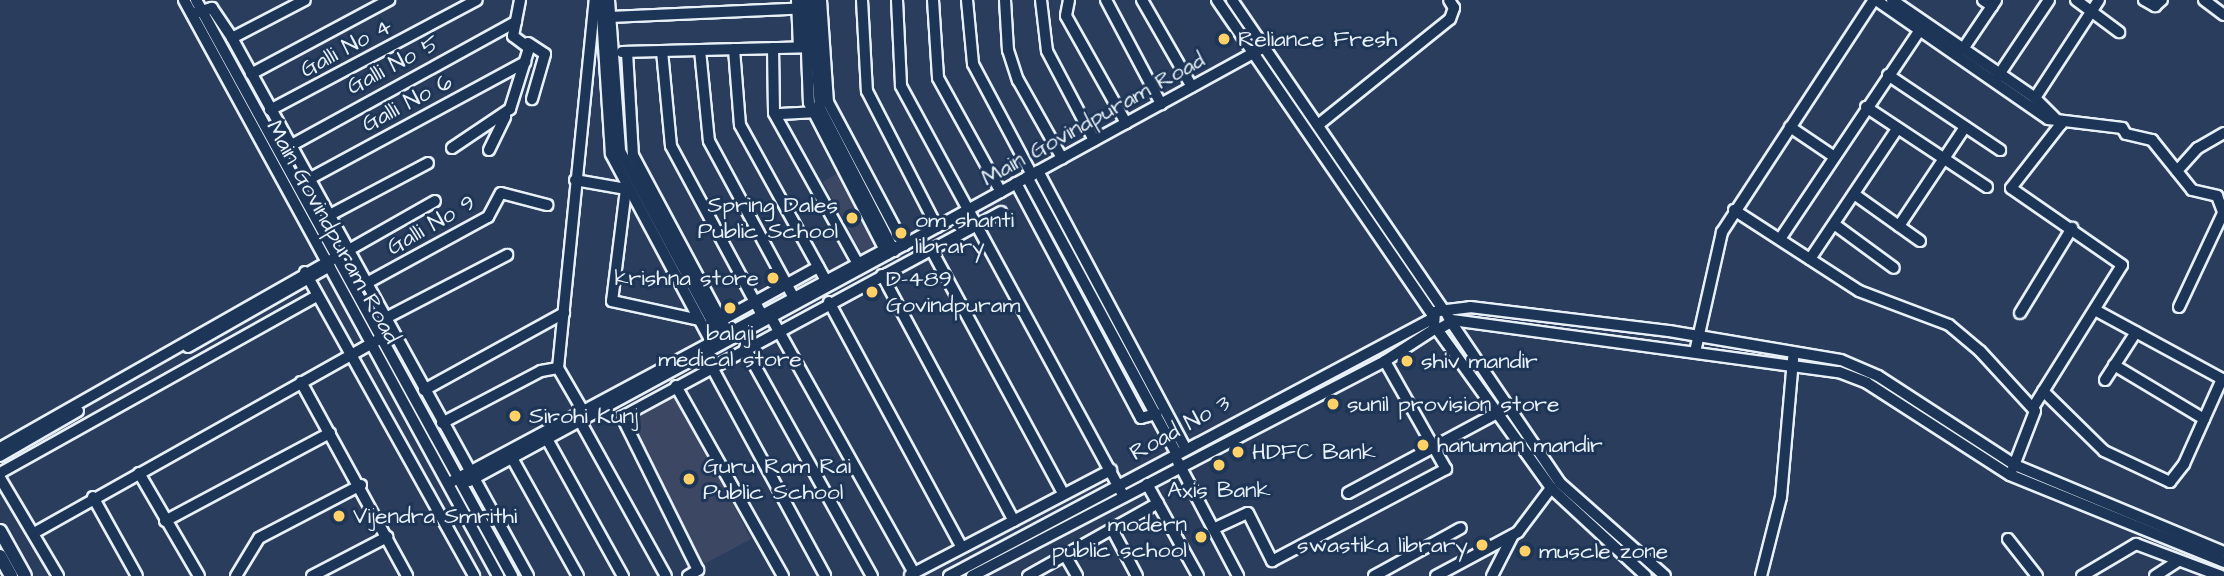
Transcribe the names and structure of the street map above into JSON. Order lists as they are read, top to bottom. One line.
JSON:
{"streets":{"street":["Galli No 4","Galli No 5","Galli No 6","Main Govindpuram Road","Galli No 9","Road No 3"]},"places":["Reliance Fresh","Spring Dales Public School","om shanti library","krishna store","D-489 Govindpuram","balaji medical store","shiv mandir","sunil provision store","Sirohi Kunj","hanuman mandir","HDFC Bank","Axis Bank","Guru Ram Rai Public School","Vijendra Smrithi","modern public school","swastika library","muscle zone"]}
